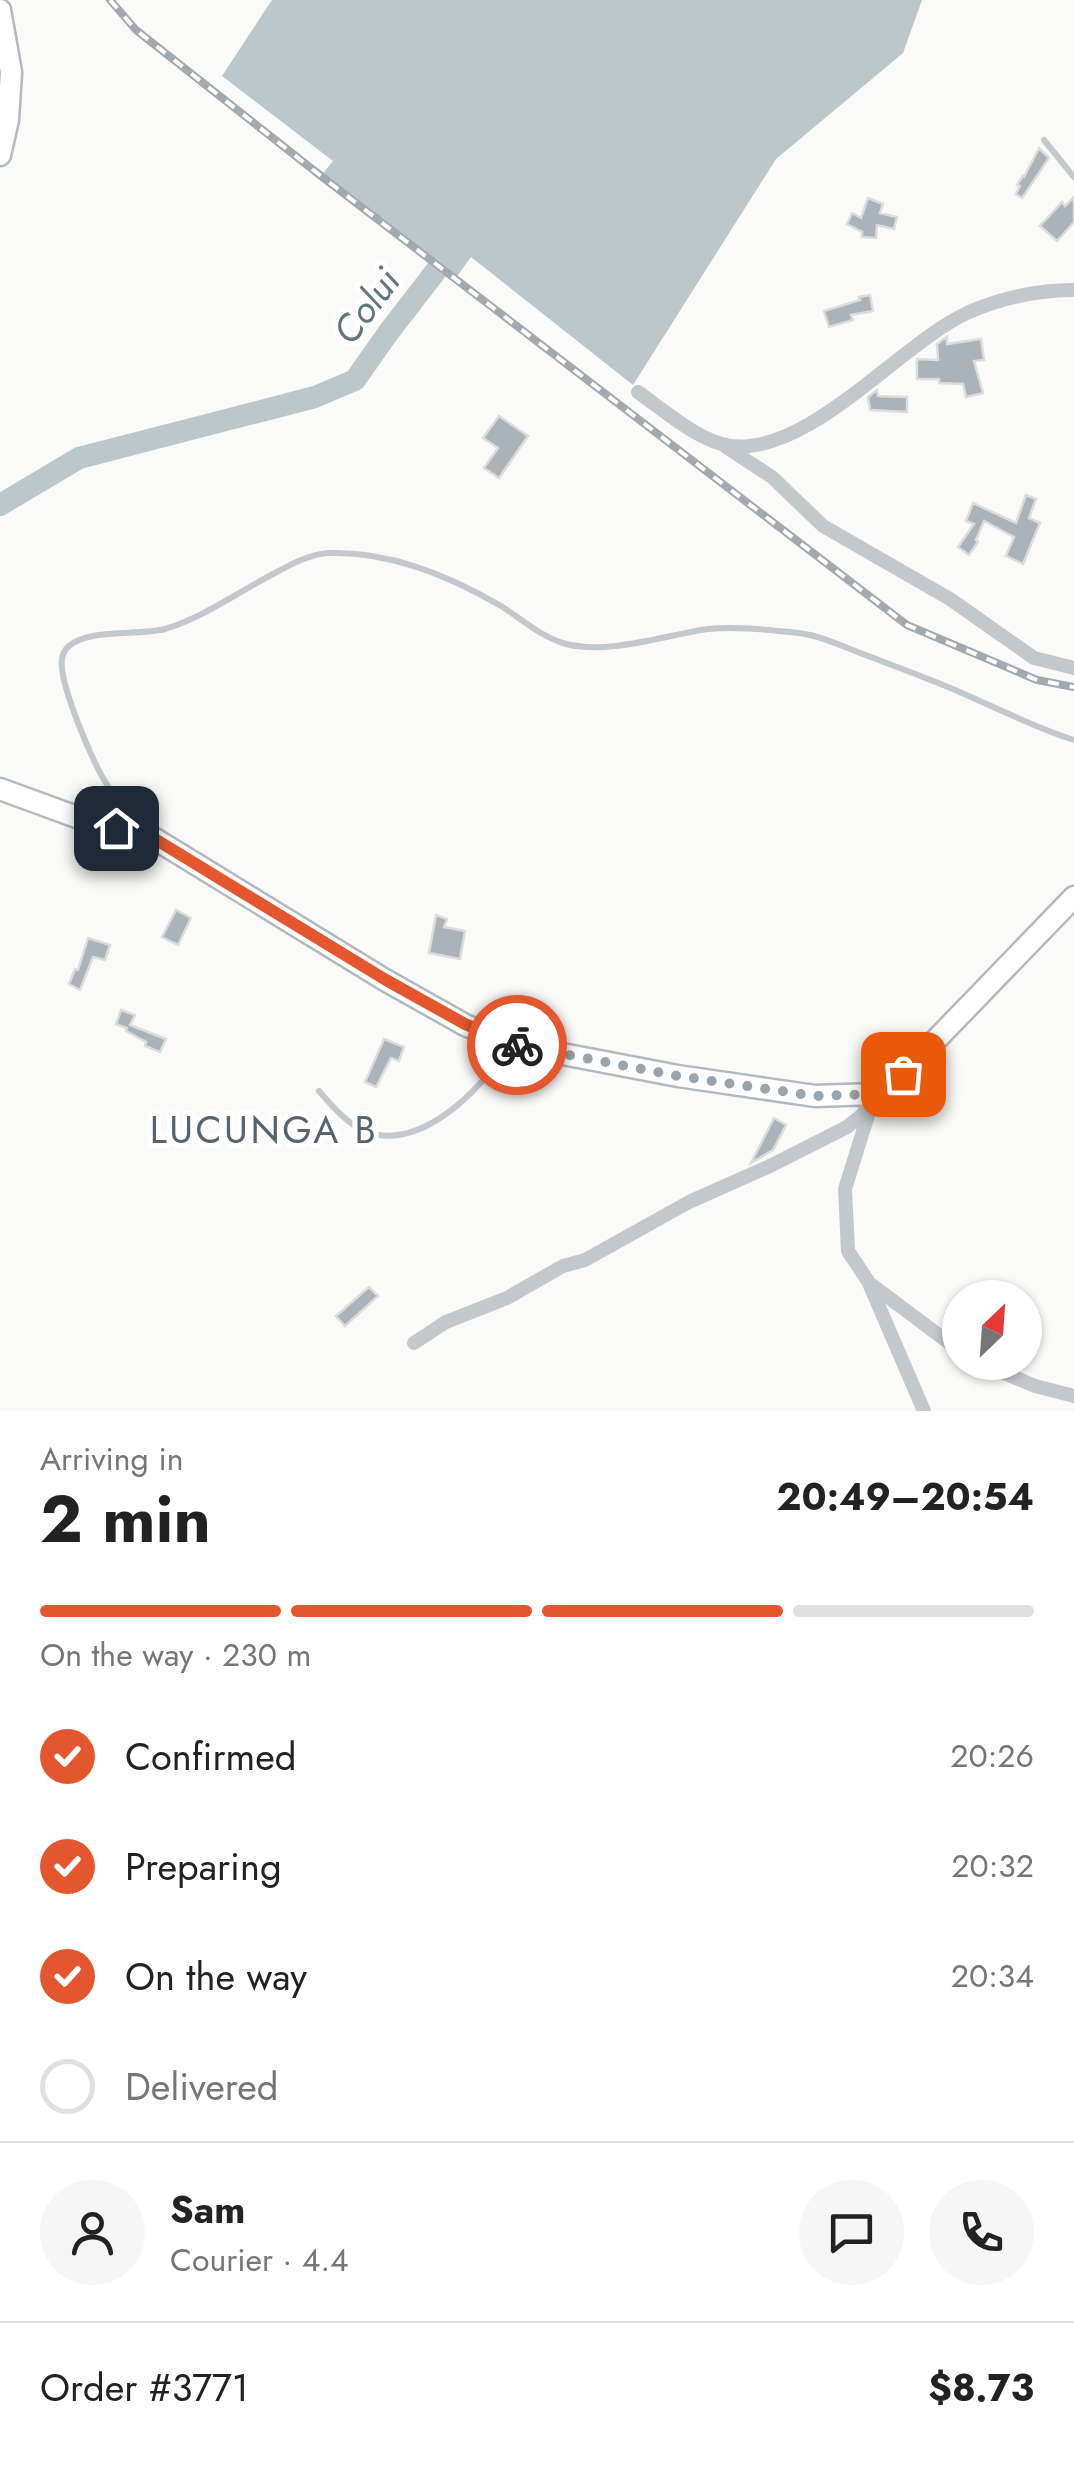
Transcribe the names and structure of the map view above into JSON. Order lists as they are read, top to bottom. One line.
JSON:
{"districts":["LUCUNGA B"],"water":["Colui"],"north":"top right","page":{"heading":["2 min","Arriving in","20:49–20:54"],"panel":["Sam","Courier · 4.4","Order #3771","$8.73"],"bar":"On the way · 230 m","list":[["Confirmed","20:26"],["Preparing","20:32"],["On the way","20:34"],"Delivered"]}}
